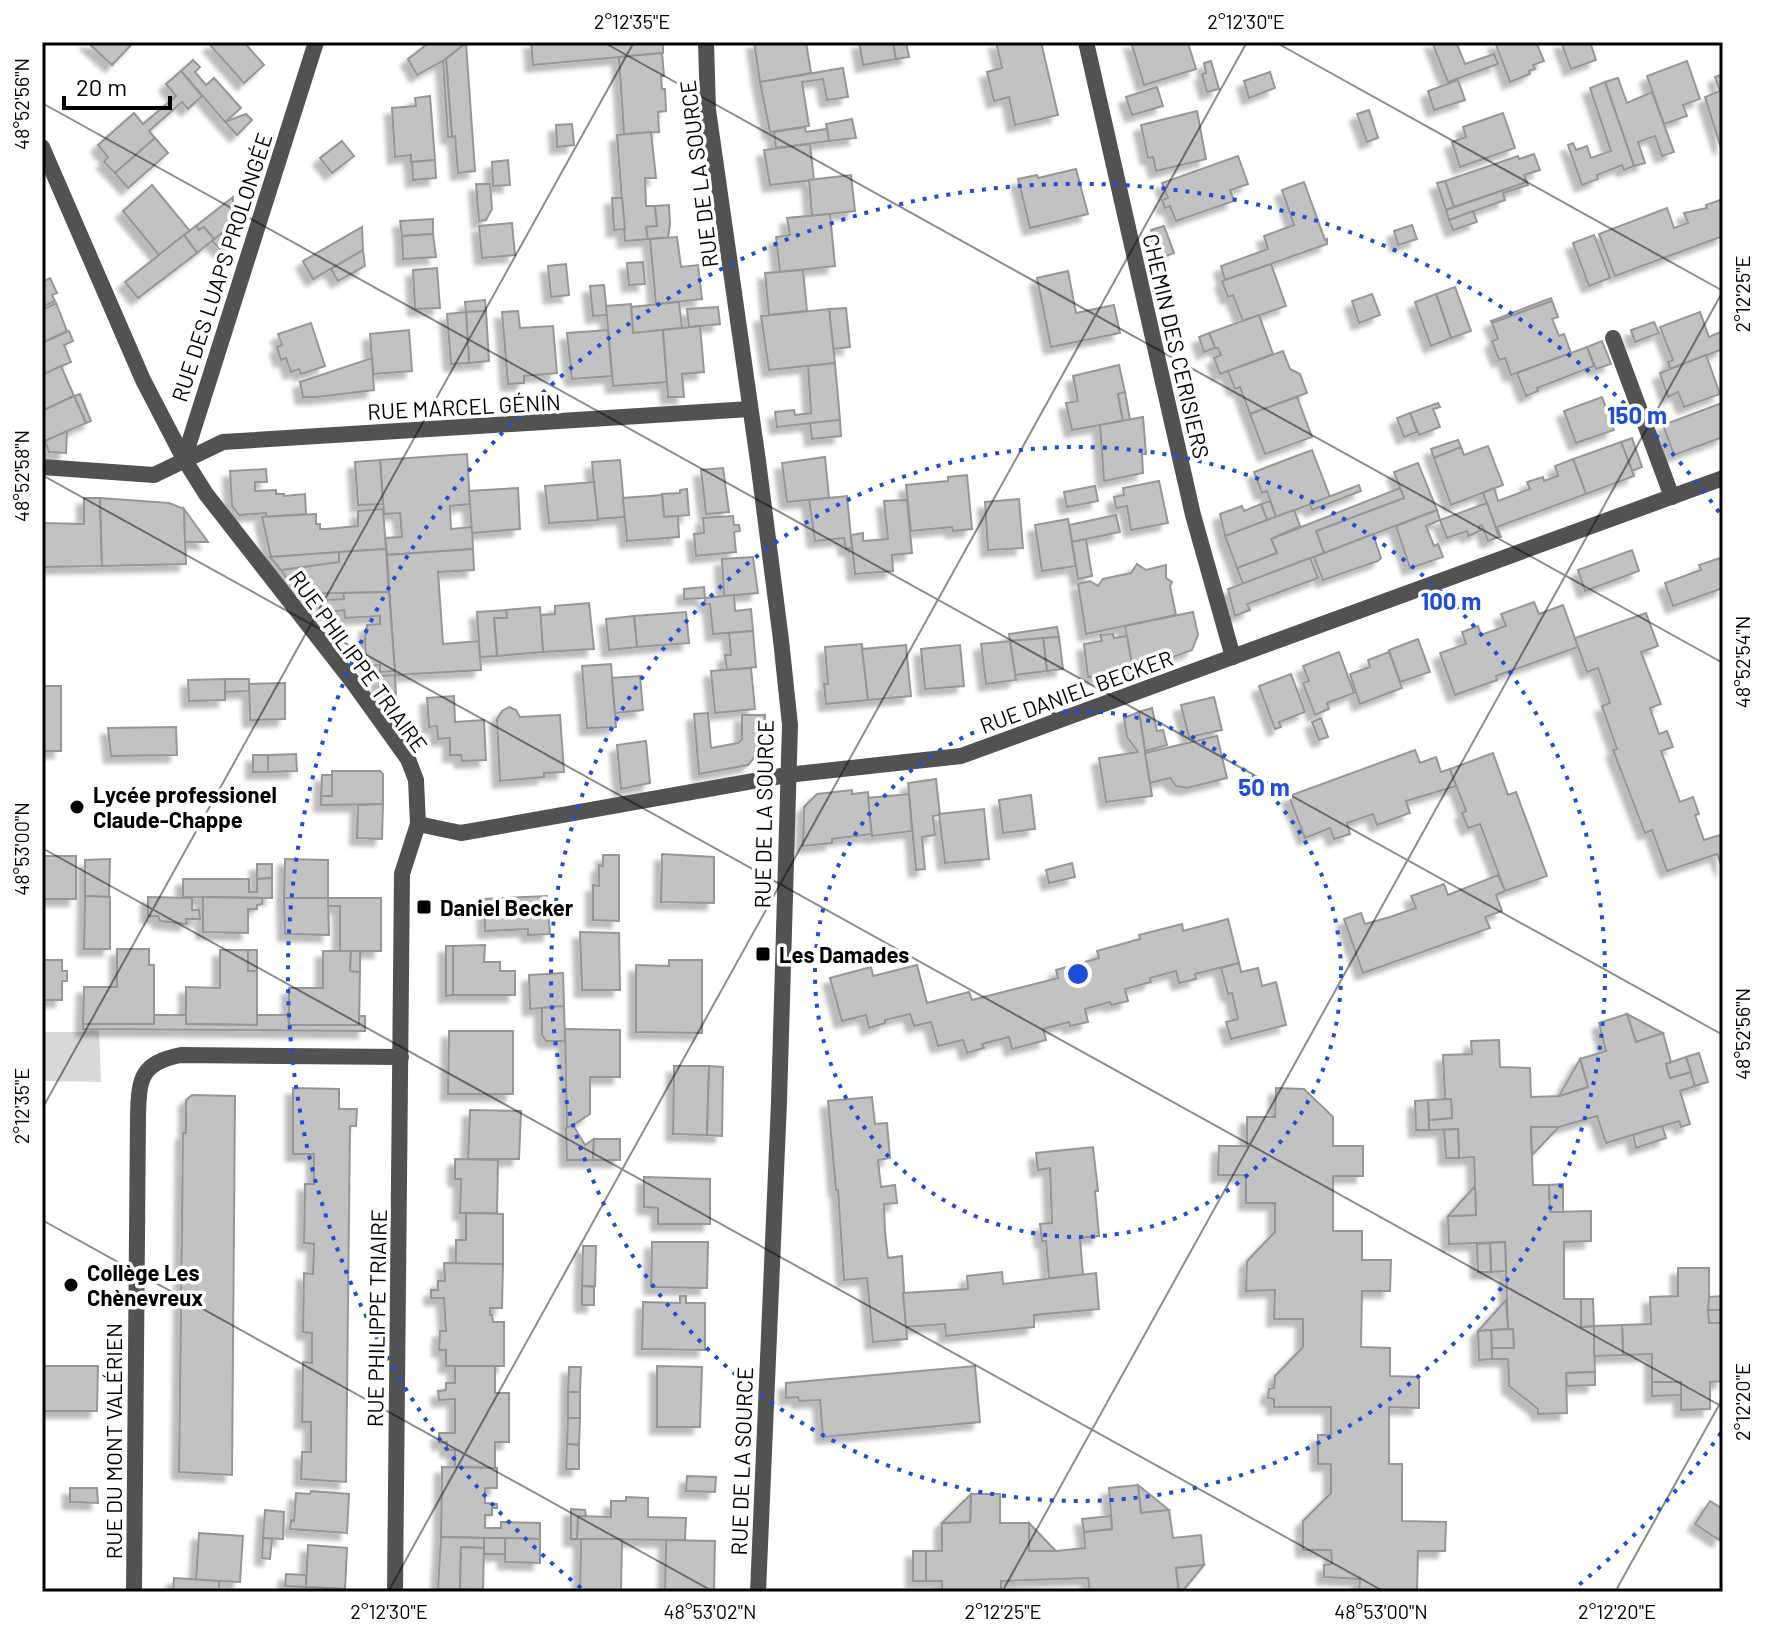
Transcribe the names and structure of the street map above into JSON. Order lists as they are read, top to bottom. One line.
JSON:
{"streets":{"street":["RUE DE LA SOURCE","RUE DES LUAPS PROLONGÉE","CHEMIN DES CERISIERS","RUE MARCEL GÉNIN","RUE PHILIPPE TRIAIRE","RUE DANIEL BECKER","RUE DU MONT VALÉRIEN"]},"crossings":[["RUE DE LA SOURCE","RUE MARCEL GÉNIN"],["RUE DE LA SOURCE","RUE DANIEL BECKER"],["RUE DES LUAPS PROLONGÉE","RUE MARCEL GÉNIN"],["RUE DES LUAPS PROLONGÉE","RUE PHILIPPE TRIAIRE"],["CHEMIN DES CERISIERS","RUE DANIEL BECKER"],["RUE MARCEL GÉNIN","RUE PHILIPPE TRIAIRE"],["RUE PHILIPPE TRIAIRE","RUE DANIEL BECKER"],["RUE PHILIPPE TRIAIRE","RUE DU MONT VALÉRIEN"]],"places":{"other":["Lycée professionel Claude-Chappe","Collège Les Chènevreux"],"transit":["Daniel Becker","Les Damades"]},"scale_bar":"20 m","coordinates":["2°12'35\"E","2°12'30\"E","48°52'56\"N","2°12'25\"E","48°52'58\"N","48°52'54\"N","48°53'00\"N","2°12'20\"E","48°53'02\"N"],"rings":["150 m","100 m","50 m"]}
